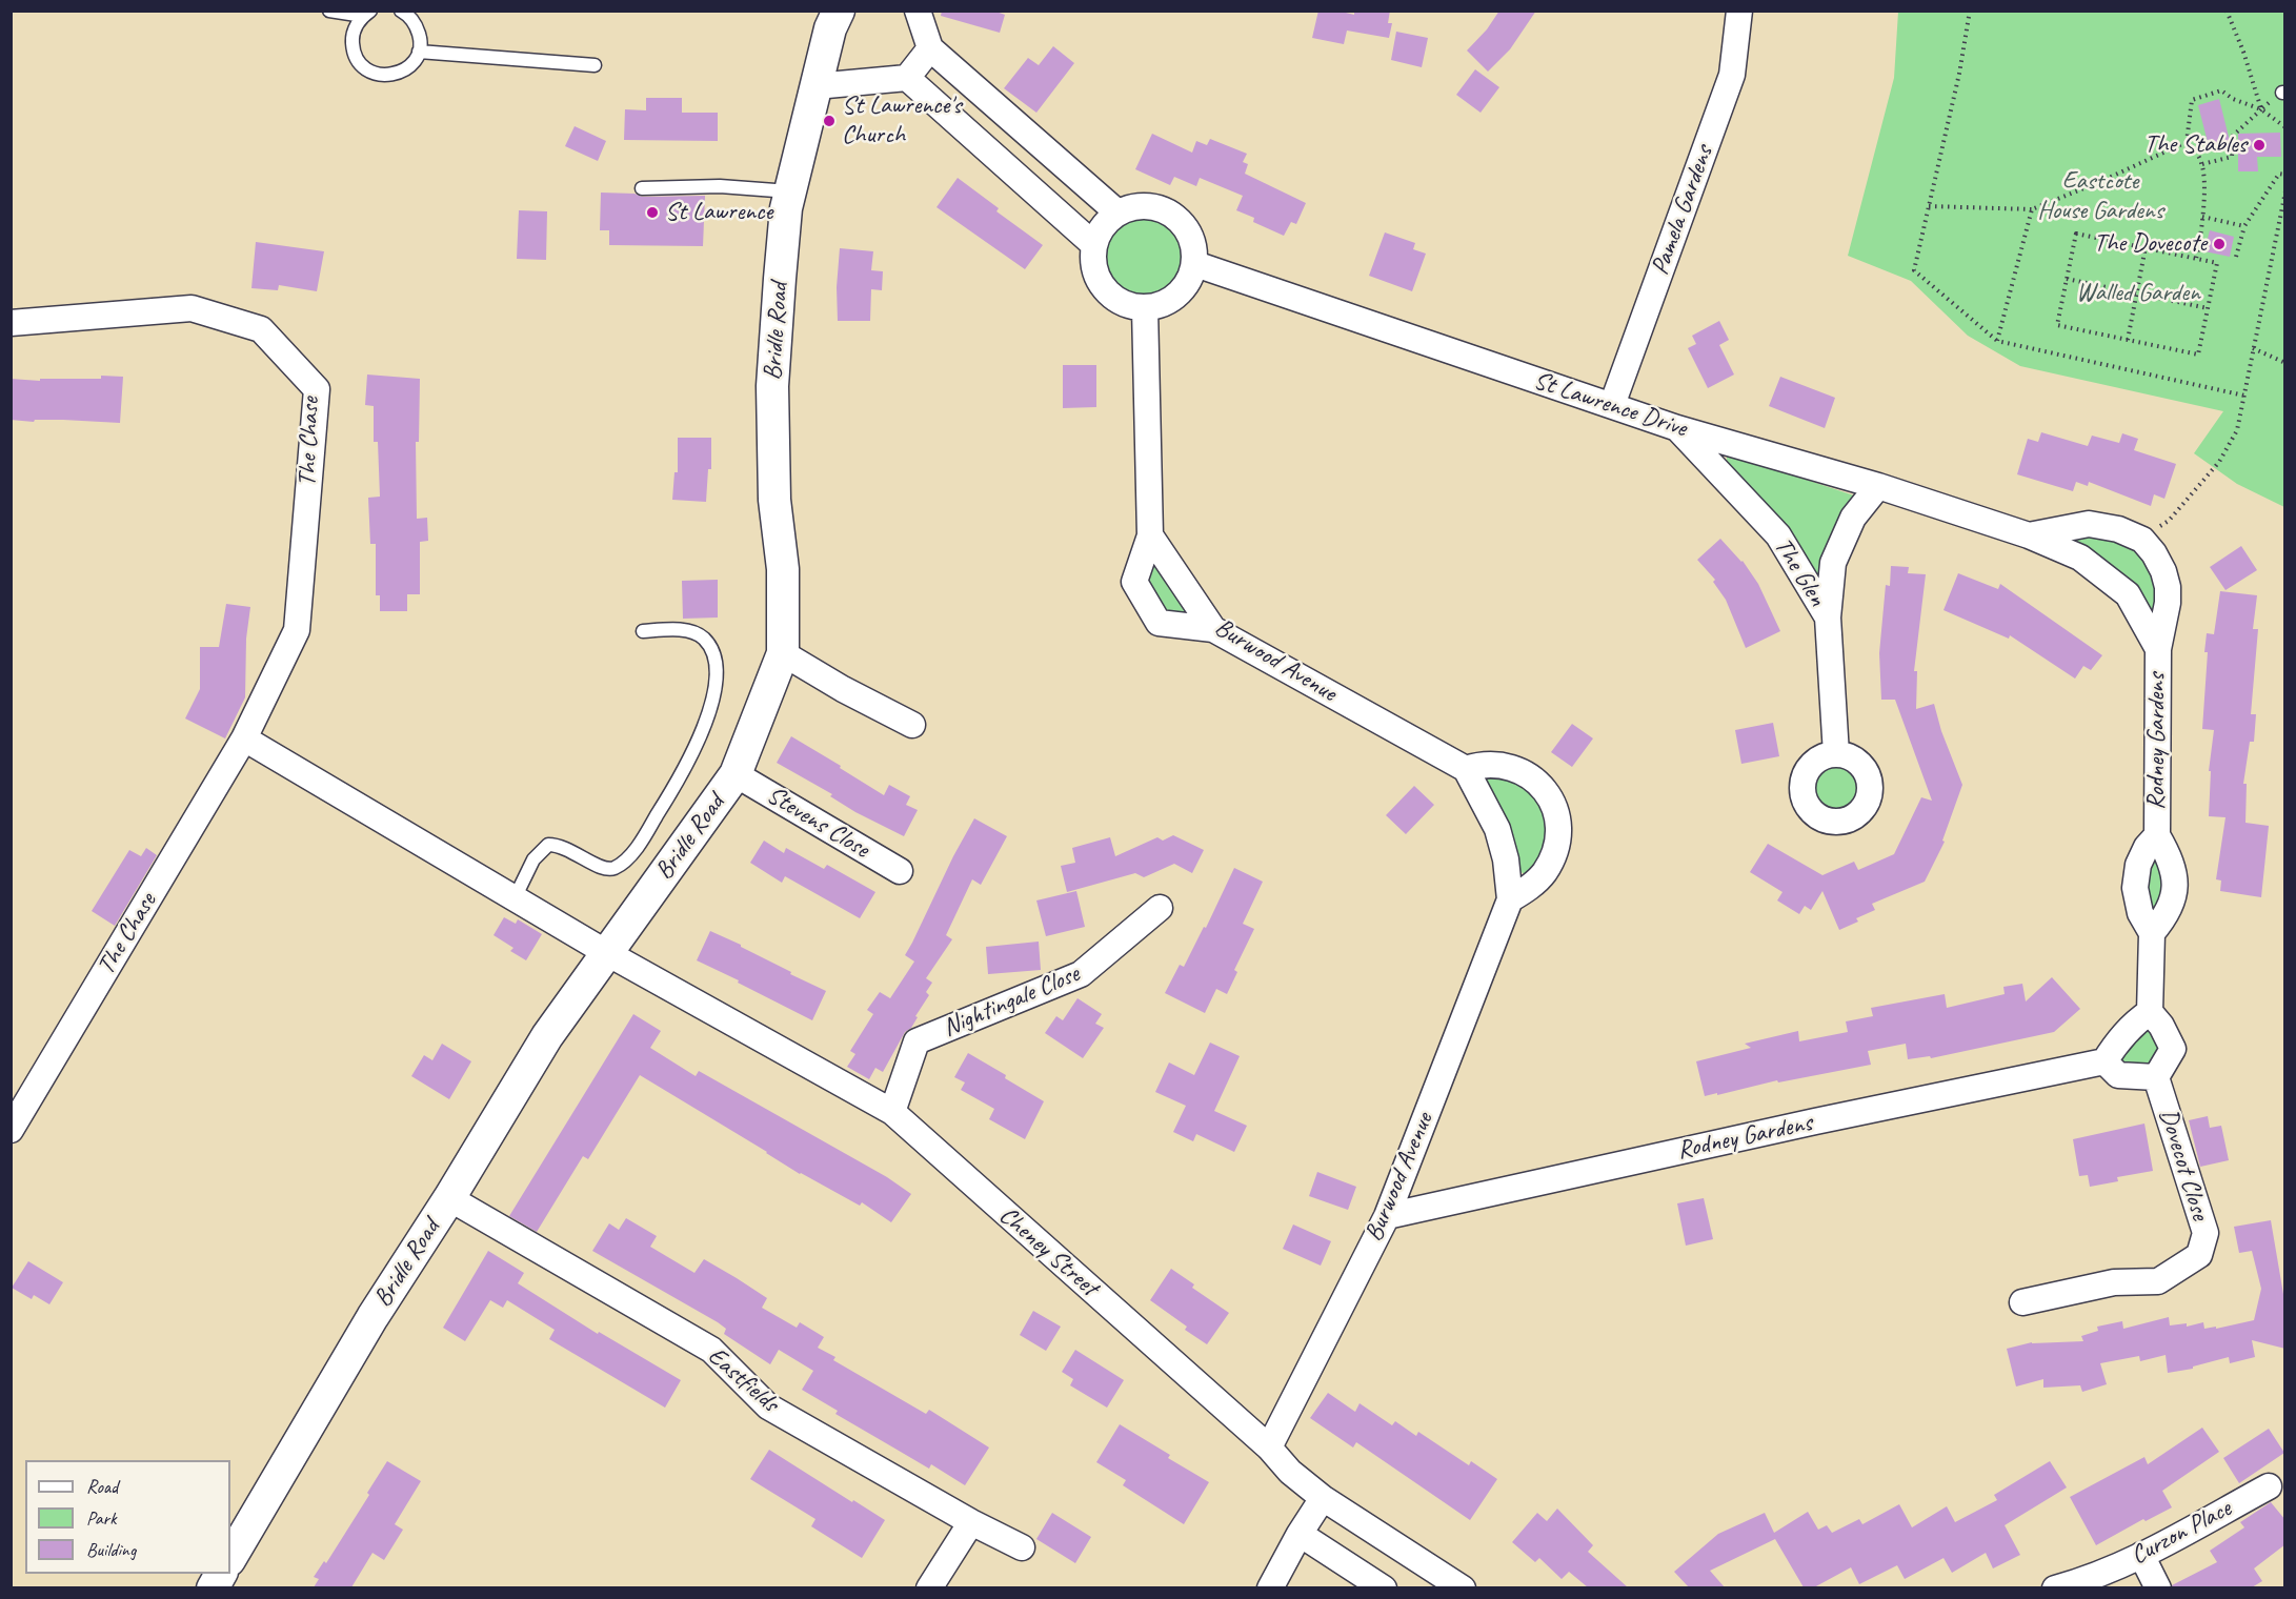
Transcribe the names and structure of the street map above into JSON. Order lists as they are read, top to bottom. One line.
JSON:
{"streets":{"street":["Pamela Gardens","Bridle Road","St Lawrence Drive","The Chase","The Glen","Burwood Avenue","Rodney Gardens","Stevens Close","Nightingale Close","Dovecot Close","Cheney Street","Eastfields","Curzon Place"]},"crossings":[["Pamela Gardens","St Lawrence Drive"],["Bridle Road","Stevens Close"],["Bridle Road","Cheney Street"],["Bridle Road","Eastfields"],["St Lawrence Drive","The Glen"],["St Lawrence Drive","Rodney Gardens"],["Burwood Avenue","Rodney Gardens"],["Burwood Avenue","Cheney Street"],["Nightingale Close","Cheney Street"]],"parks":["Eastcote House Gardens","Walled Garden"],"places":["St Lawrence's Church","The Stables","St Lawrence","The Dovecote"],"legend":["Road","Park","Building"]}
